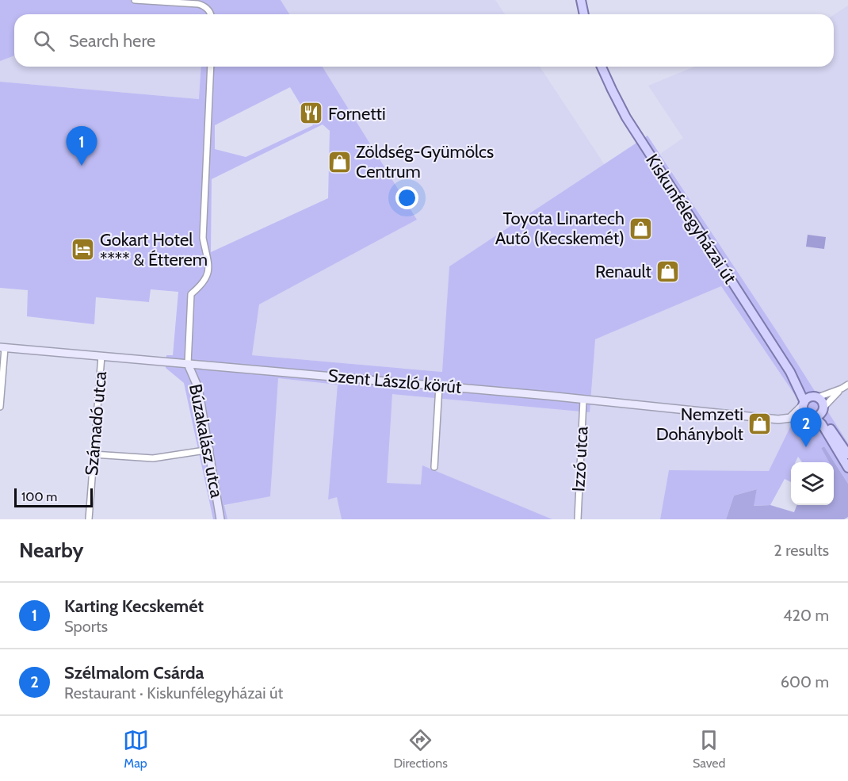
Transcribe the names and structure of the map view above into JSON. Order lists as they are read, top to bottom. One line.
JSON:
{"streets":{"main road":["Kiskunfélegyházai út"],"street":["Szent László körút","Számadó utca","Búzakalász utca","Izzó utca"]},"crossings":[["Kiskunfélegyházai út","Szent László körút"],["Szent László körút","Számadó utca"],["Szent László körút","Búzakalász utca"],["Szent László körút","Izzó utca"]],"places":{"restaurant":["Fornetti"],"shop":["Zöldség-Gyümölcs Centrum","Toyota Linartech Autó (Kecskemét)","Renault","Nemzeti Dohánybolt"],"hotel":["Gokart Hotel **** & Étterem"]},"scale_bar":"100 m","page":{"search":"Search here","pins":["1","2"],"scale":"100 m","heading":["Nearby","2 results"],"list":[{"mark":"1","name":"Karting Kecskemét","note":"Sports","value":"420 m"},{"mark":"2","name":"Szélmalom Csárda","note":"Restaurant · Kiskunfélegyházai út","value":"600 m"}],"nav":["Map","Directions","Saved"]}}
